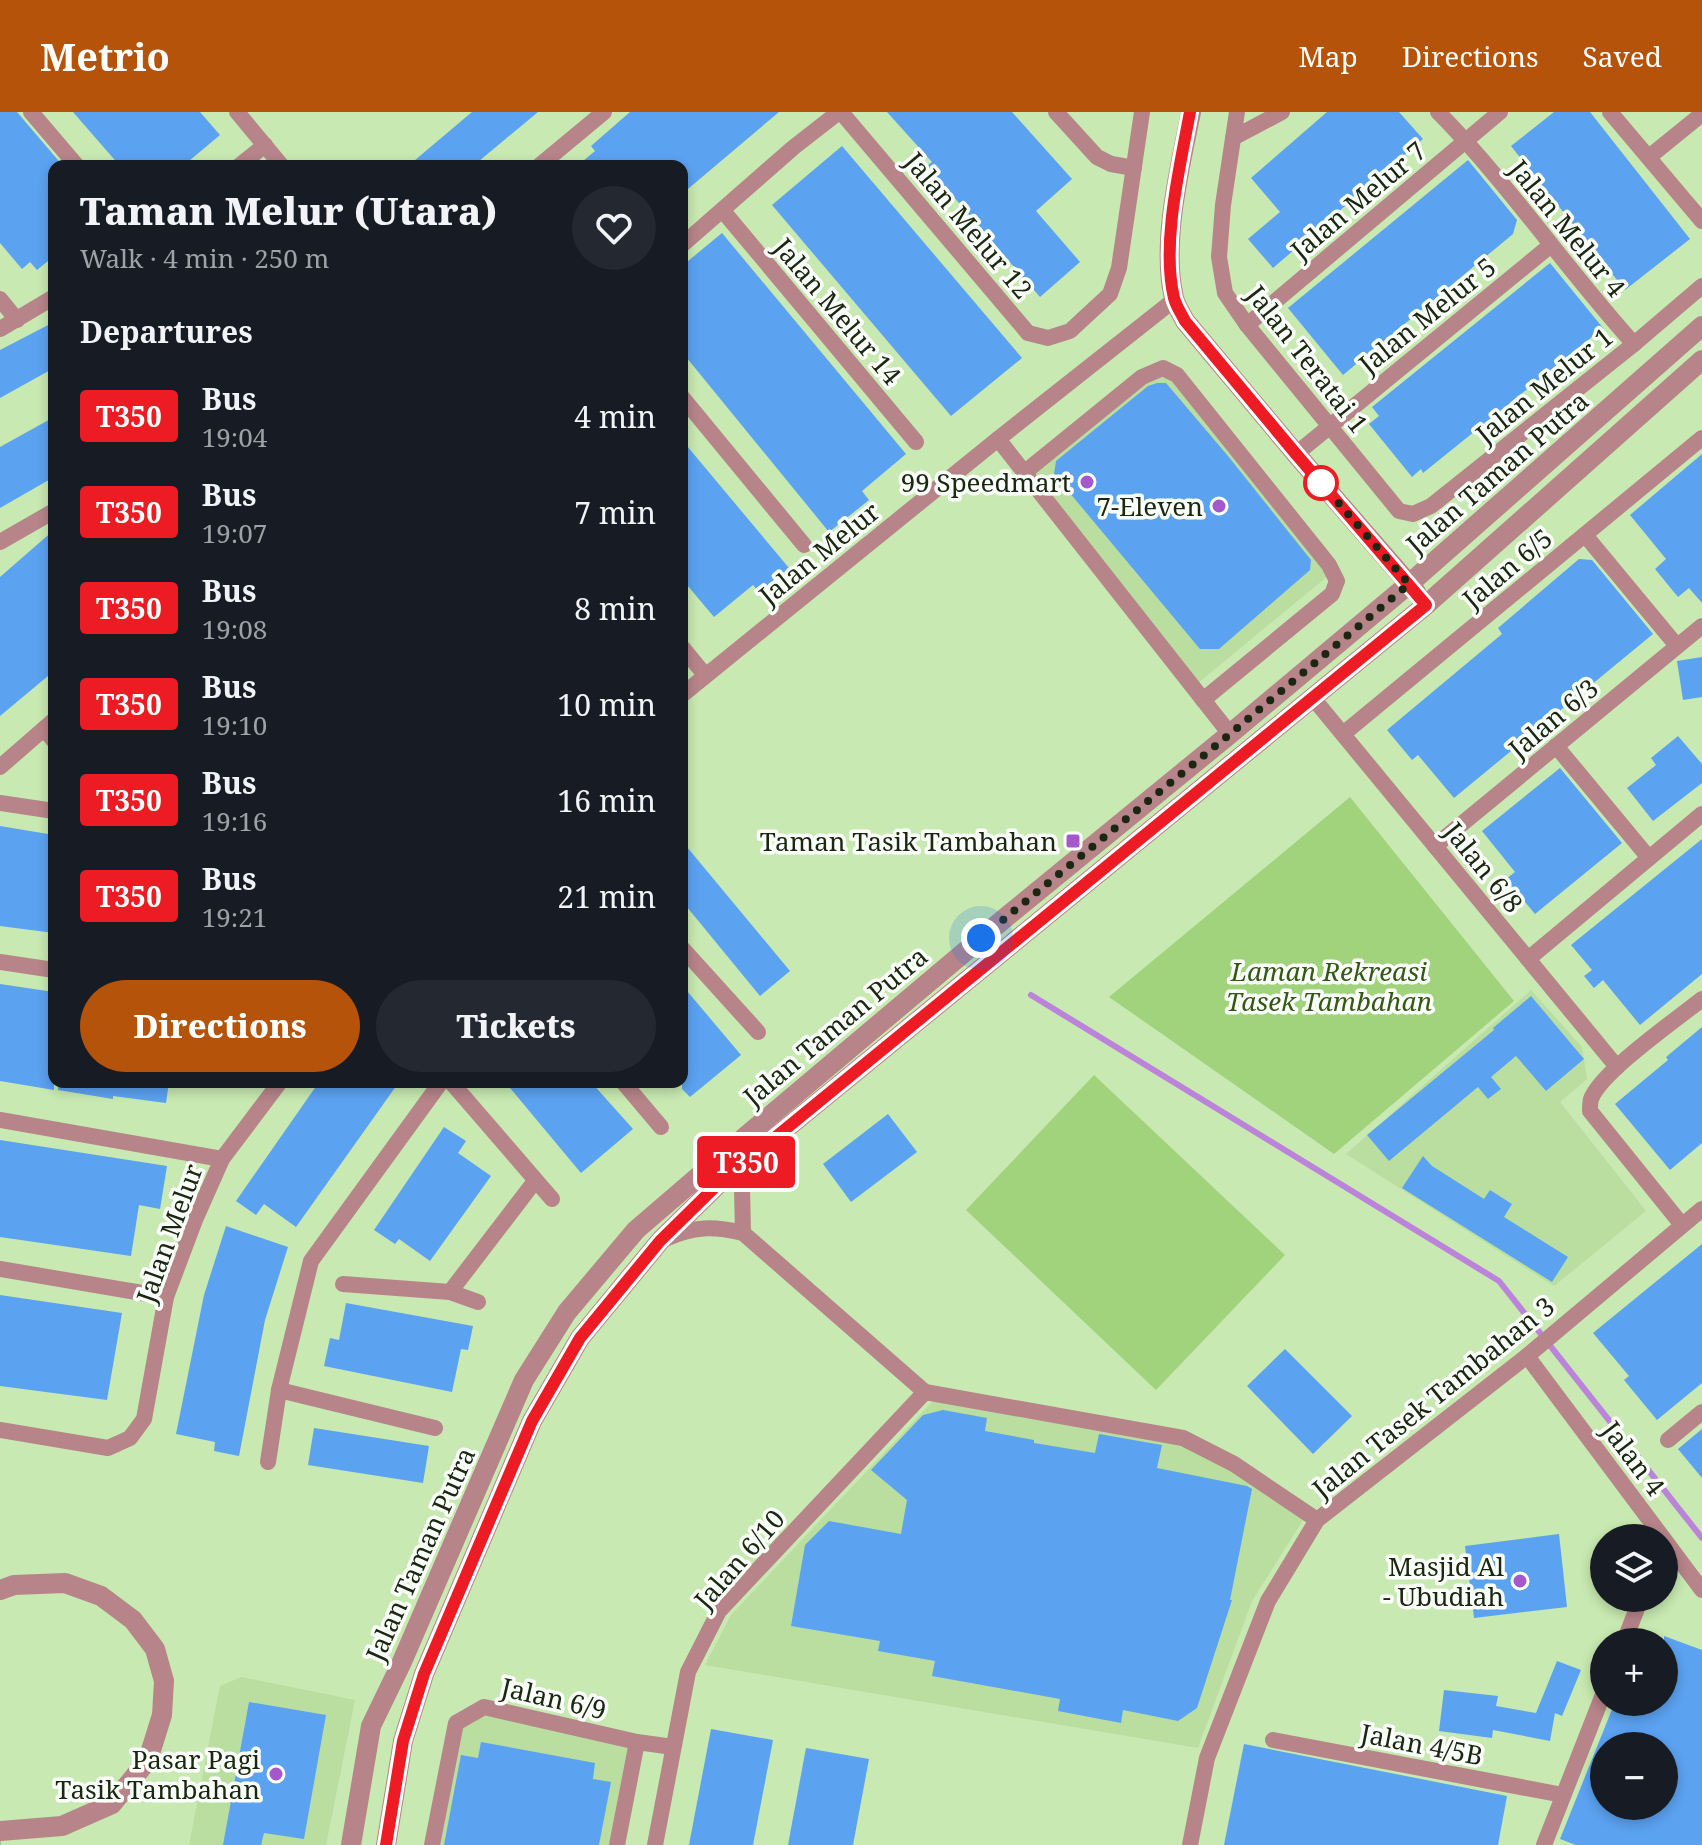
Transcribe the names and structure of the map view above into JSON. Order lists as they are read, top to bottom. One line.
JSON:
{"streets":{"street":["Jalan Melur 7","Jalan Melur 12","Jalan Melur 4","Jalan Melur 14","Jalan Melur 5","Jalan Teratai 1","Jalan Melur 1","Jalan Taman Putra","Jalan Melur","Jalan 6/5","Jalan 6/3","Jalan 6/8","Jalan Tasek Tambahan 3","Jalan 4","Jalan 6/10","Jalan 6/9","Jalan 4/5B"]},"crossings":[["Jalan Melur 7","Jalan Melur 4"],["Jalan Melur 7","Jalan Teratai 1"],["Jalan Melur 4","Jalan Melur 5"],["Jalan Melur 4","Jalan Melur 1"],["Jalan Melur 5","Jalan Teratai 1"],["Jalan Teratai 1","Jalan Melur 1"],["Jalan Taman Putra","Jalan 6/8"],["Jalan 6/5","Jalan 6/8"],["Jalan 6/3","Jalan 6/8"],["Jalan Tasek Tambahan 3","Jalan 4"],["Jalan 6/10","Jalan 6/9"]],"parks":["Laman Rekreasi Tasek Tambahan"],"places":{"other":["99 Speedmart","7-Eleven","Masjid Al - Ubudiah","Pasar Pagi Tasik Tambahan"],"transit":["Taman Tasik Tambahan"]},"lines":["bus line T350"],"page":{"header":"Metrio","nav":["Map","Directions","Saved"],"on_map":"T350","heading":[["Taman Melur (Utara)","Walk · 4 min · 250 m"],"Departures"],"list":[{"mark":"T350","name":"Bus","note":"19:04","value":"4 min"},{"mark":"T350","name":"Bus","note":"19:07","value":"7 min"},{"mark":"T350","name":"Bus","note":"19:08","value":"8 min"},{"mark":"T350","name":"Bus","note":"19:10","value":"10 min"},{"mark":"T350","name":"Bus","note":"19:16","value":"16 min"},{"mark":"T350","name":"Bus","note":"19:21","value":"21 min"}],"buttons":["Directions","Tickets"],"map_buttons":["+","−"]}}
